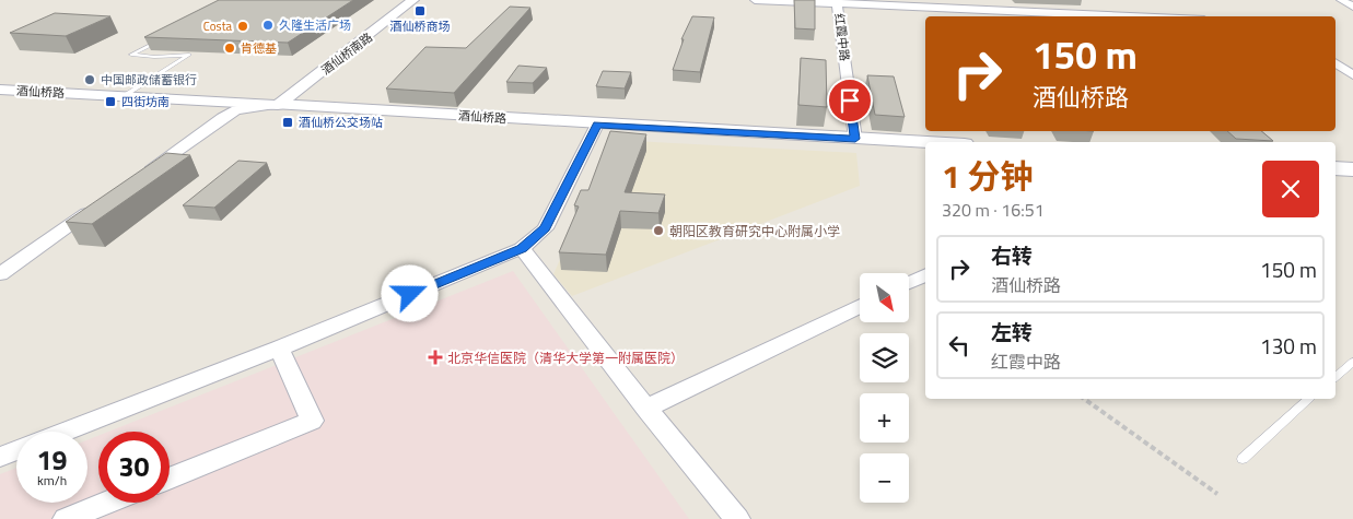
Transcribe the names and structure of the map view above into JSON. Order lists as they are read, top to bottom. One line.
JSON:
{"streets":{"main road":["酒仙桥路"],"street":["红霞中路","酒仙桥南路"]},"crossings":[["红霞中路","酒仙桥路"],["酒仙桥南路","酒仙桥路"]],"places":{"transit":["酒仙桥商场","四街坊南","酒仙桥公交场站"],"other":["久隆生活广场","Costa","肯德基","中国邮政储蓄银行","朝阳区教育研究中心附属小学"],"health":["北京华信医院（清华大学第一附属医院）"]},"north":"bottom right","page":{"turn":["150 m","酒仙桥路"],"heading":["1 分钟","320 m · 16:51"],"list":[{"name":"右转","note":"酒仙桥路","value":"150 m"},{"name":"左转","note":"红霞中路","value":"130 m"}],"map_buttons":["+","−"],"speed":"19 km/h","limit":"30"}}
